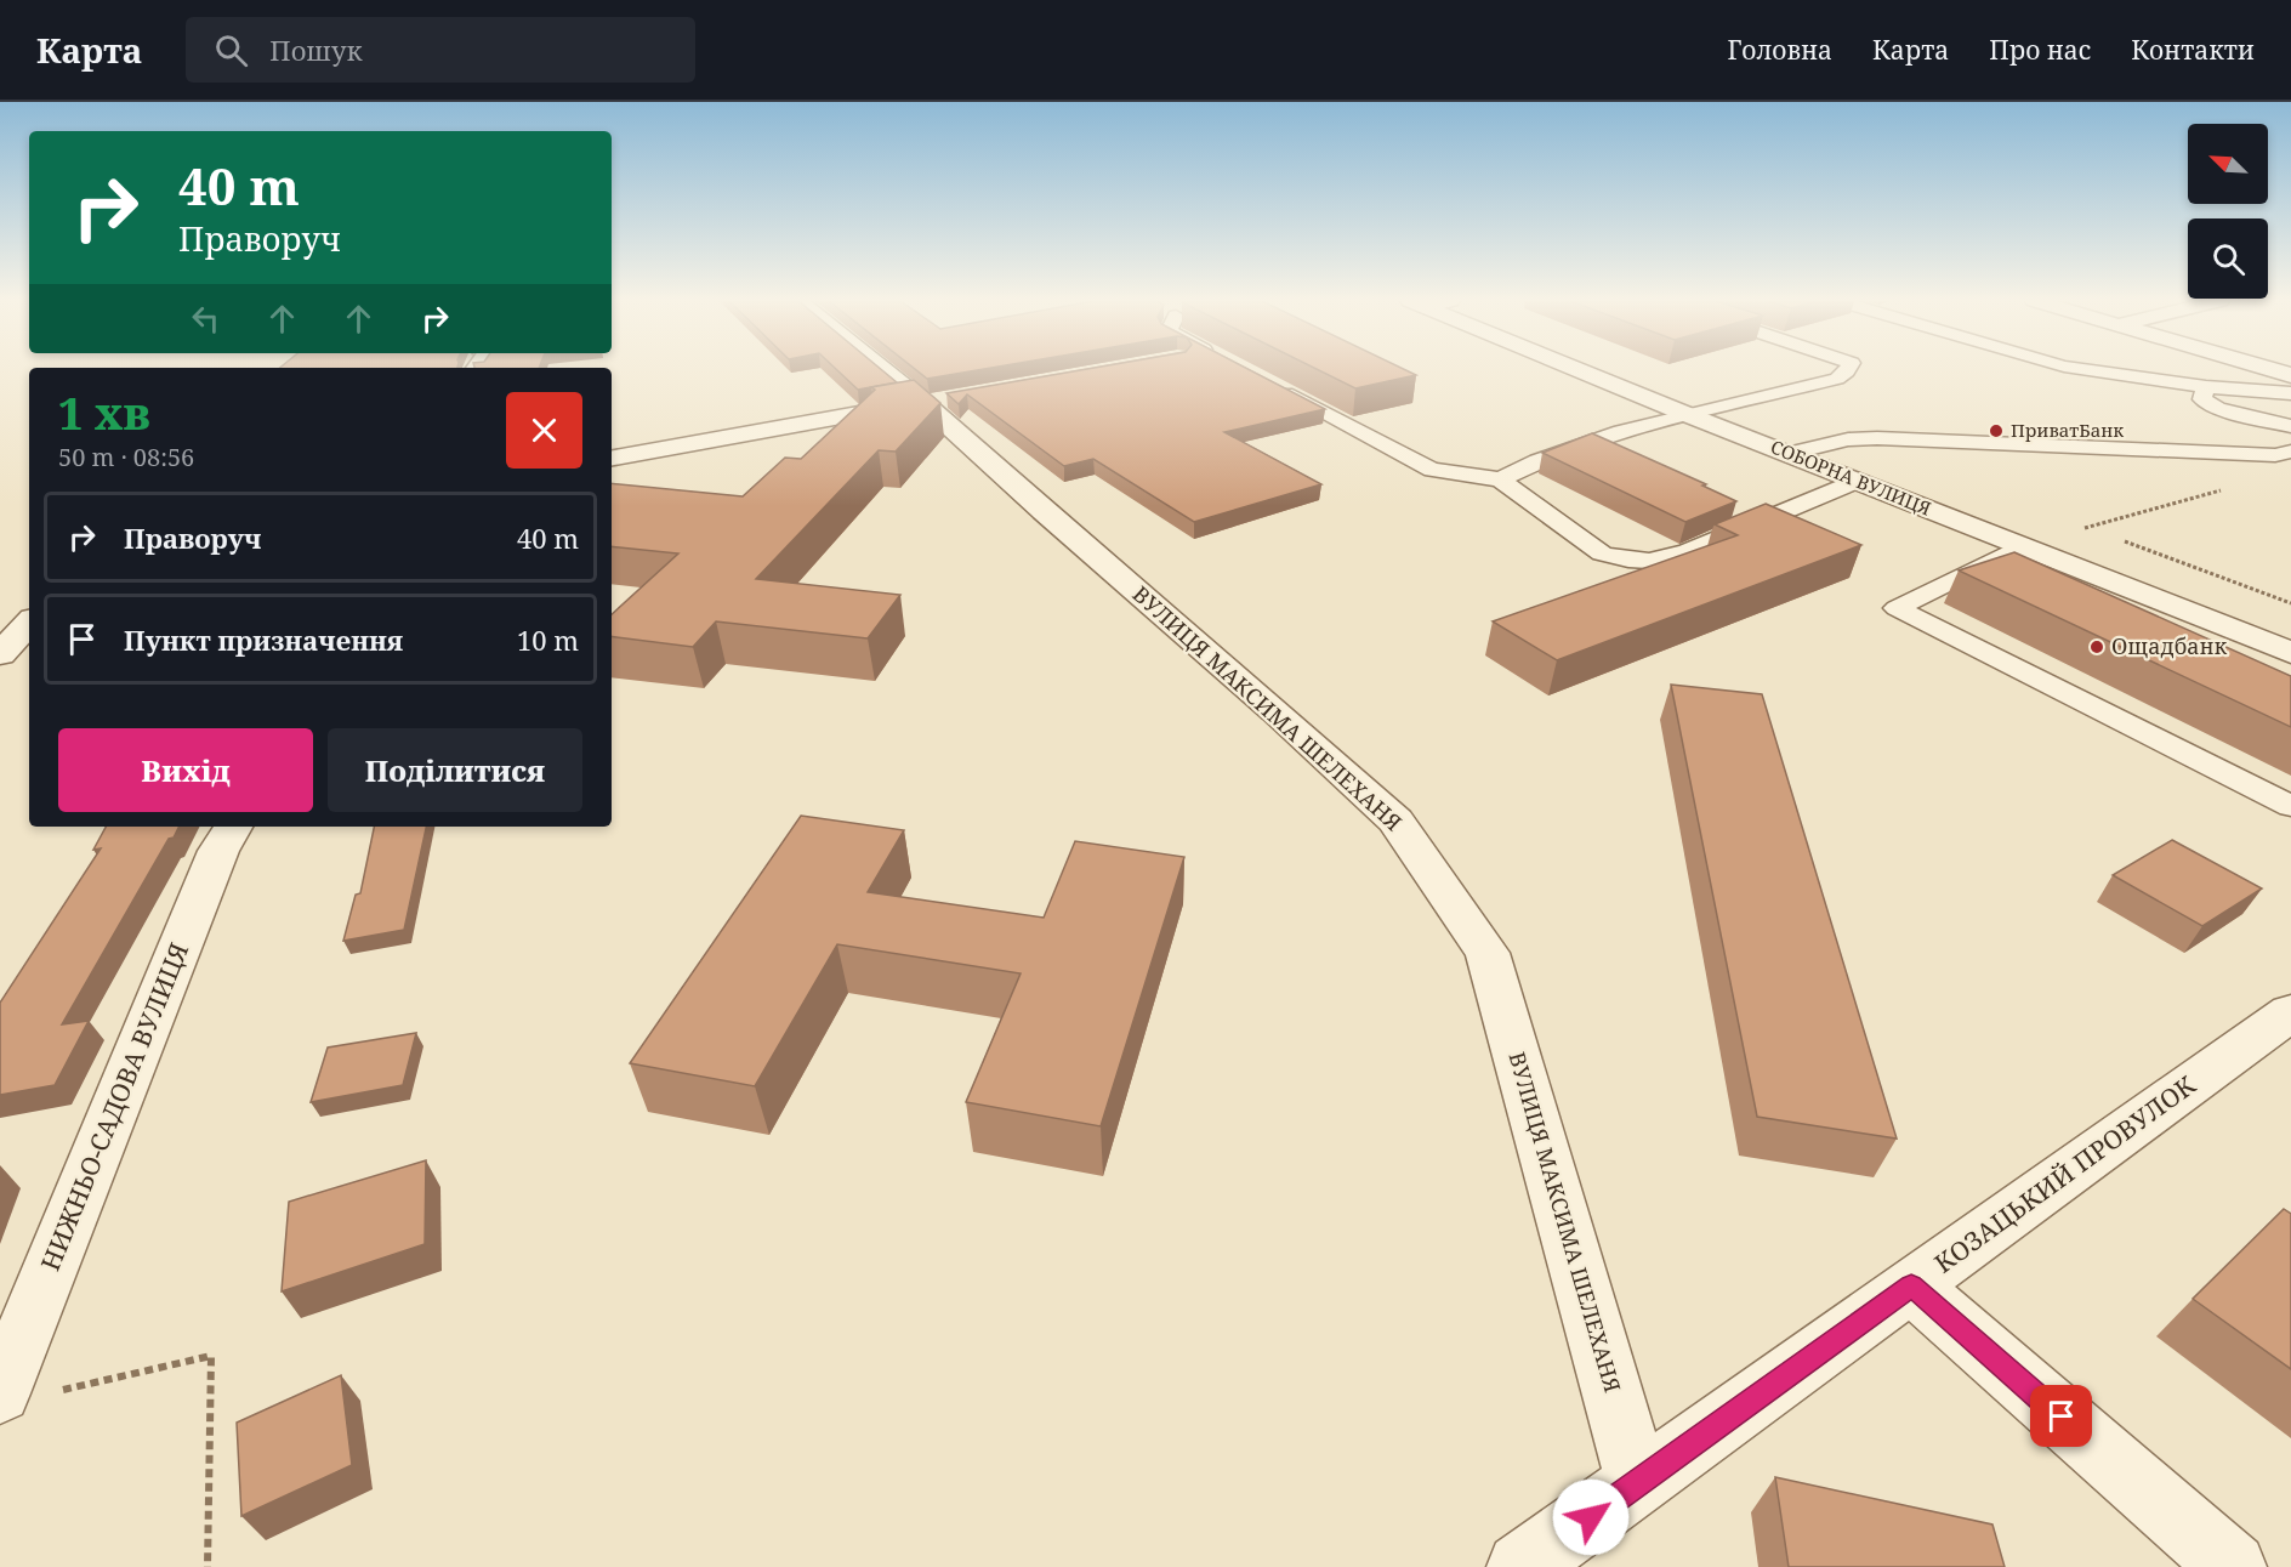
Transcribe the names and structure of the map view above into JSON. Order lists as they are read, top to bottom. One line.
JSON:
{"streets":{"street":["СОБОРНА ВУЛИЦЯ","ВУЛИЦЯ МАКСИМА ШЕЛЕХАНЯ","НИЖНЬО-САДОВА ВУЛИЦЯ","КОЗАЦЬКИЙ ПРОВУЛОК"]},"crossings":[["ВУЛИЦЯ МАКСИМА ШЕЛЕХАНЯ","КОЗАЦЬКИЙ ПРОВУЛОК"]],"places":["ПриватБанк","Ощадбанк"],"north":"top left","page":{"header":"Карта","search":"Пошук","nav":["Головна","Карта","Про нас","Контакти"],"turn":["40 m","Праворуч"],"heading":["1 хв","50 m · 08:56"],"list":[{"name":"Праворуч","value":"40 m"},{"name":"Пункт призначення","value":"10 m"}],"buttons":["Вихід","Поділитися"]}}
